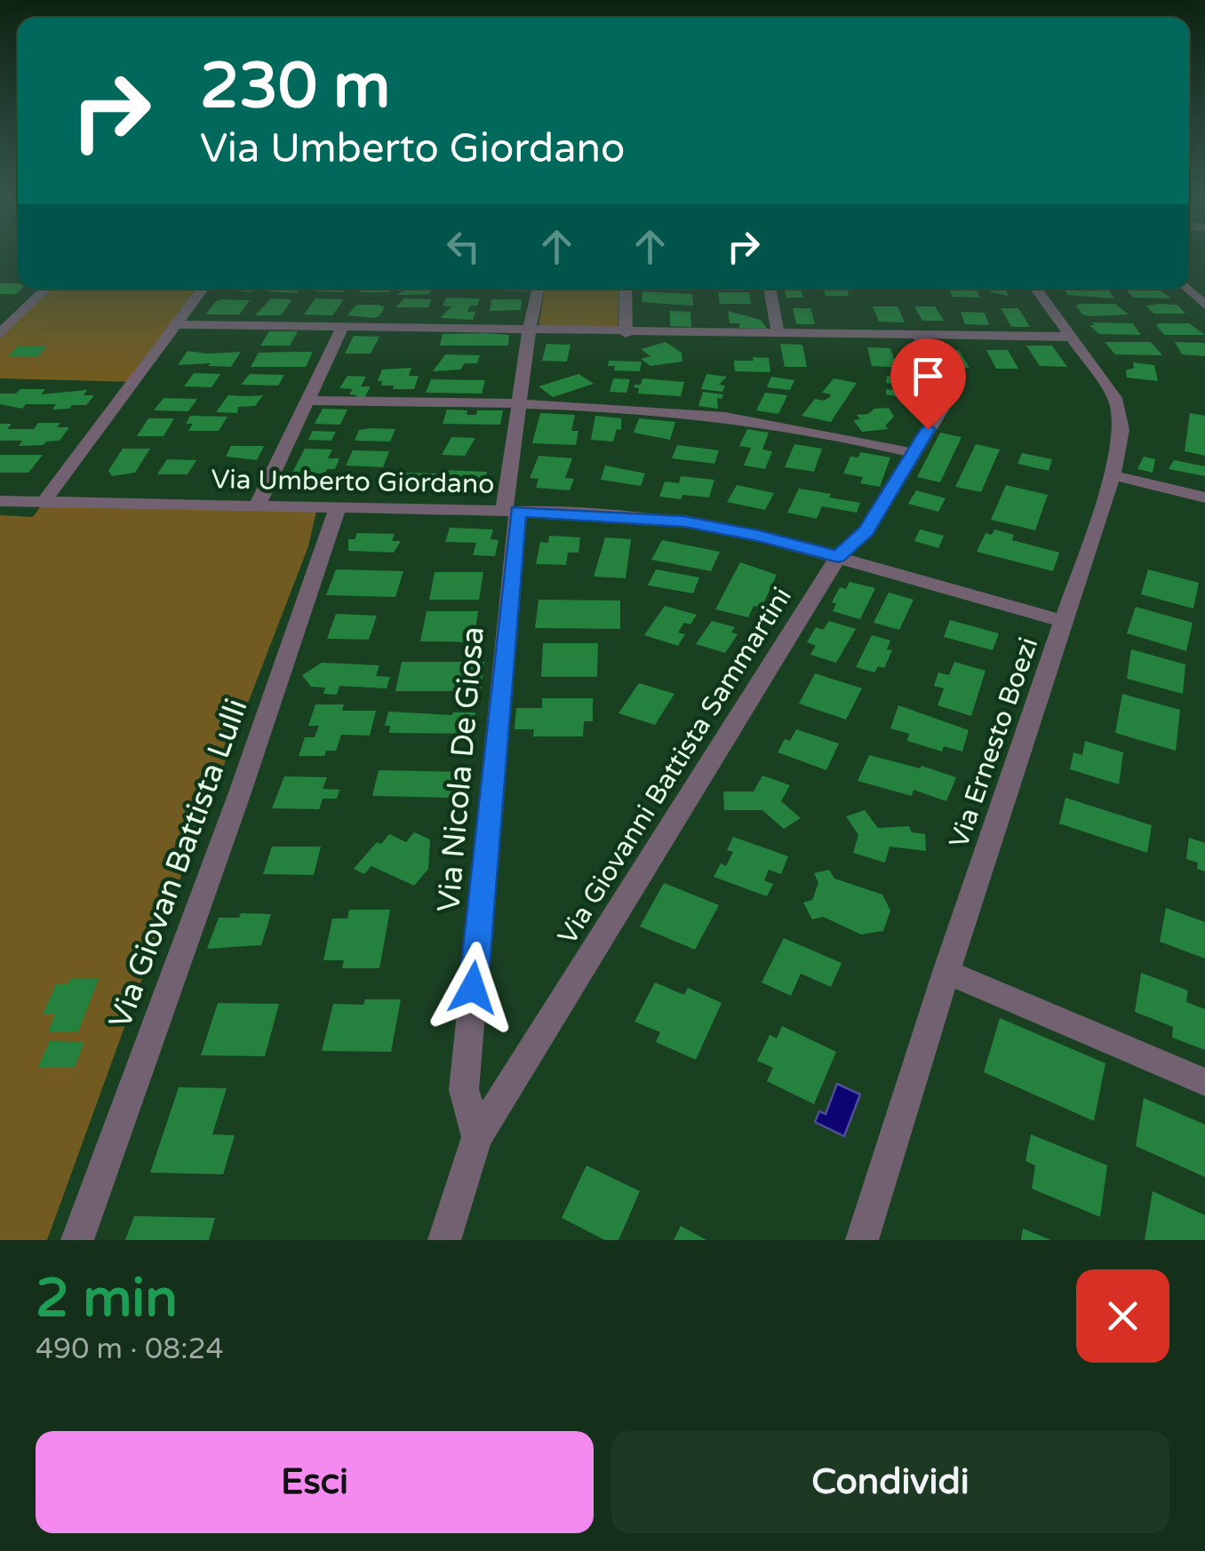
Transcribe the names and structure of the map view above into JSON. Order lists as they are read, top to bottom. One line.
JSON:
{"streets":{"street":["Via Umberto Giordano","Via Ernesto Boezi","Via Giovanni Battista Sammartini","Via Nicola De Giosa","Via Giovan Battista Lulli"]},"crossings":[["Via Umberto Giordano","Via Ernesto Boezi"],["Via Umberto Giordano","Via Giovanni Battista Sammartini"],["Via Umberto Giordano","Via Nicola De Giosa"],["Via Umberto Giordano","Via Giovan Battista Lulli"],["Via Giovanni Battista Sammartini","Via Nicola De Giosa"]],"page":{"turn":["230 m","Via Umberto Giordano"],"heading":["2 min","490 m · 08:24"],"buttons":["Esci","Condividi"]}}
